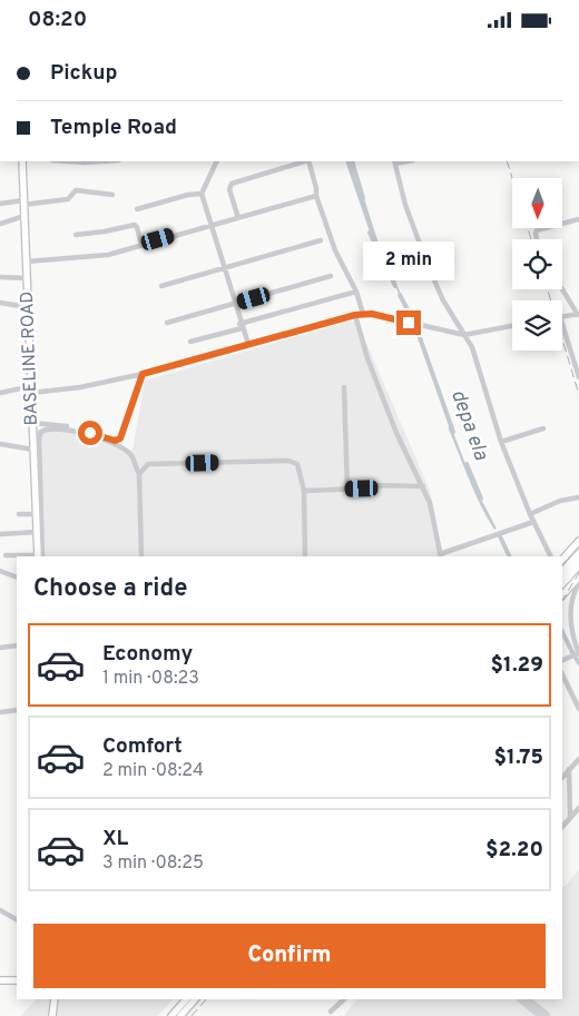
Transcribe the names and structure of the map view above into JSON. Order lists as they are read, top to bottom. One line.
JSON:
{"streets":{"main road":["BASELINE ROAD"]},"water":["depa ela"],"north":"bottom","page":{"status":"08:20","banner":["Pickup","Temple Road"],"bubble":"2 min","heading":"Choose a ride","list":[{"name":"Economy","note":"1 min · 08:23","value":"$1.29"},{"name":"Comfort","note":"2 min · 08:24","value":"$1.75"},{"name":"XL","note":"3 min · 08:25","value":"$2.20"}],"buttons":"Confirm"}}
